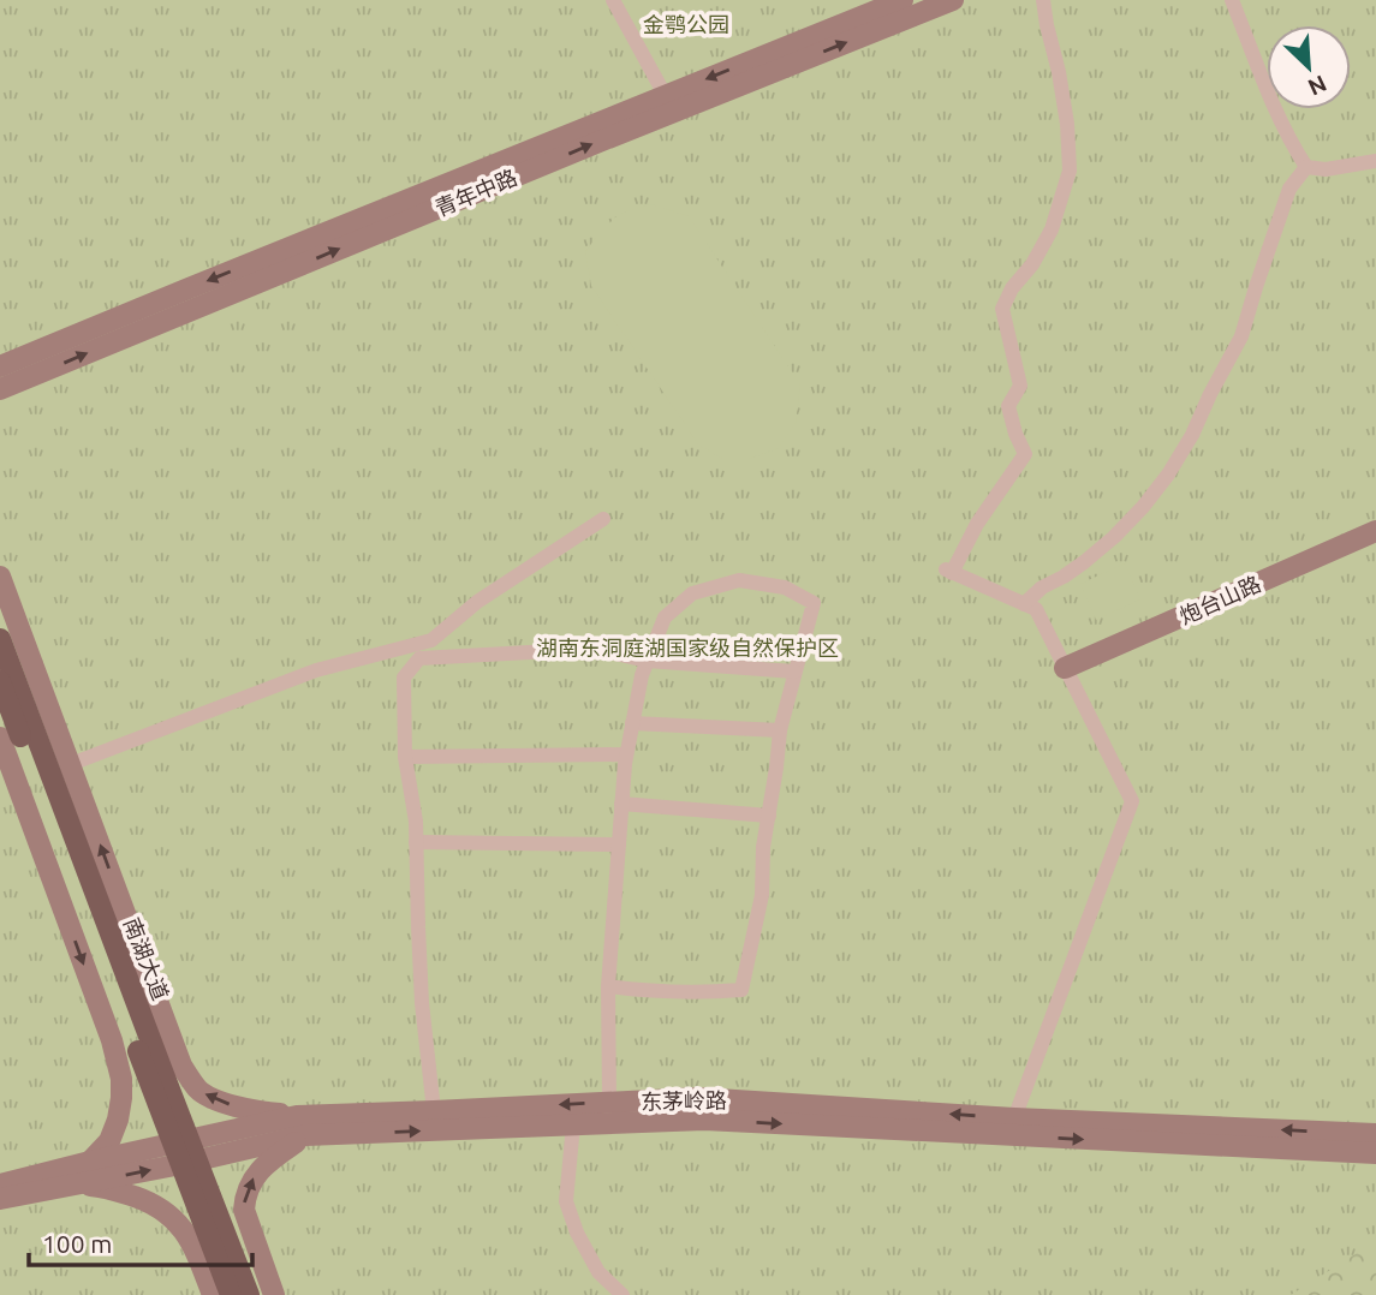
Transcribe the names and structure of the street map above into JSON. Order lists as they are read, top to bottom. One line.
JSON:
{"streets":{"main road":["青年中路","炮台山路","南湖大道","东茅岭路"]},"crossings":[["南湖大道","东茅岭路"]],"parks":["金鹗公园","湖南东洞庭湖国家级自然保护区"],"scale_bar":"100 m","north":"bottom right"}
